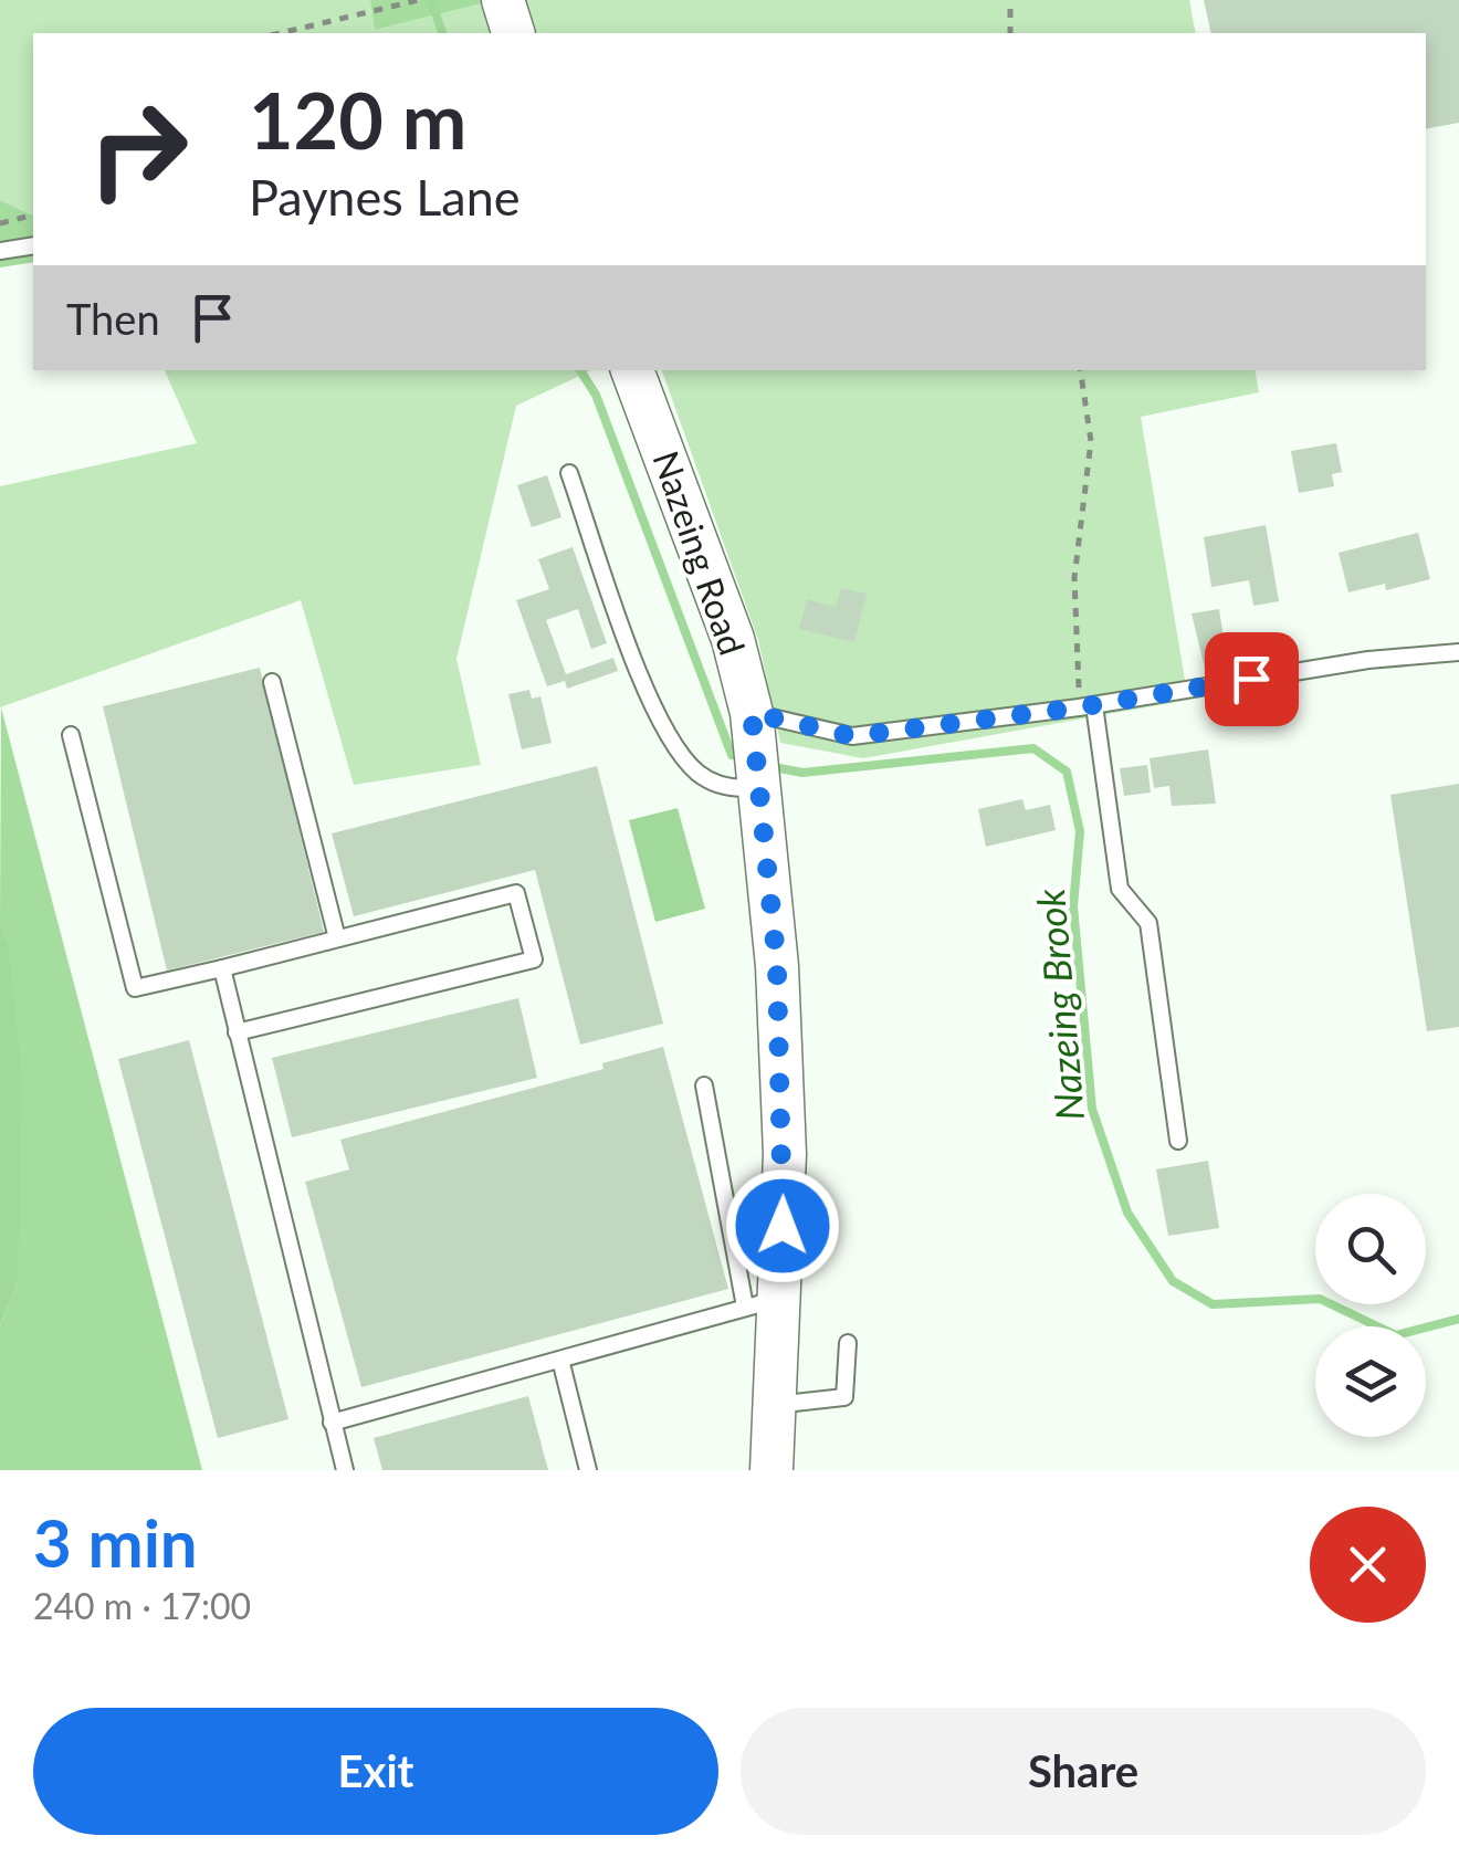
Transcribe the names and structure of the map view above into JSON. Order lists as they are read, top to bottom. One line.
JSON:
{"streets":{"main road":["Nazeing Road"]},"water":["Nazeing Brook"],"page":{"turn":["120 m","Paynes Lane"],"then":"Then","heading":["3 min","240 m · 17:00"],"buttons":["Exit","Share"]}}
